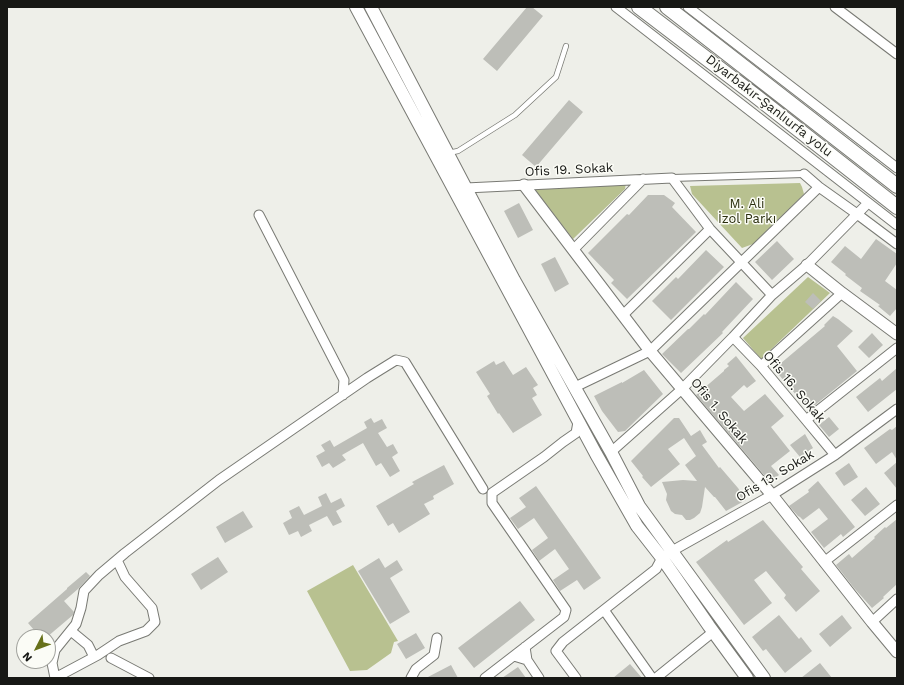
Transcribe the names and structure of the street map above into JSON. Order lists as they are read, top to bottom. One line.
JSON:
{"streets":{"highway":["Diyarbakır-Şanlıurfa yolu"],"street":["Ofis 19. Sokak","Ofis 16. Sokak","Ofis 1. Sokak","Ofis 13. Sokak"]},"crossings":[["Ofis 19. Sokak","Ofis 1. Sokak"],["Ofis 16. Sokak","Ofis 13. Sokak"],["Ofis 1. Sokak","Ofis 13. Sokak"]],"parks":["M. Ali İzol Parkı"],"north":"bottom left"}
